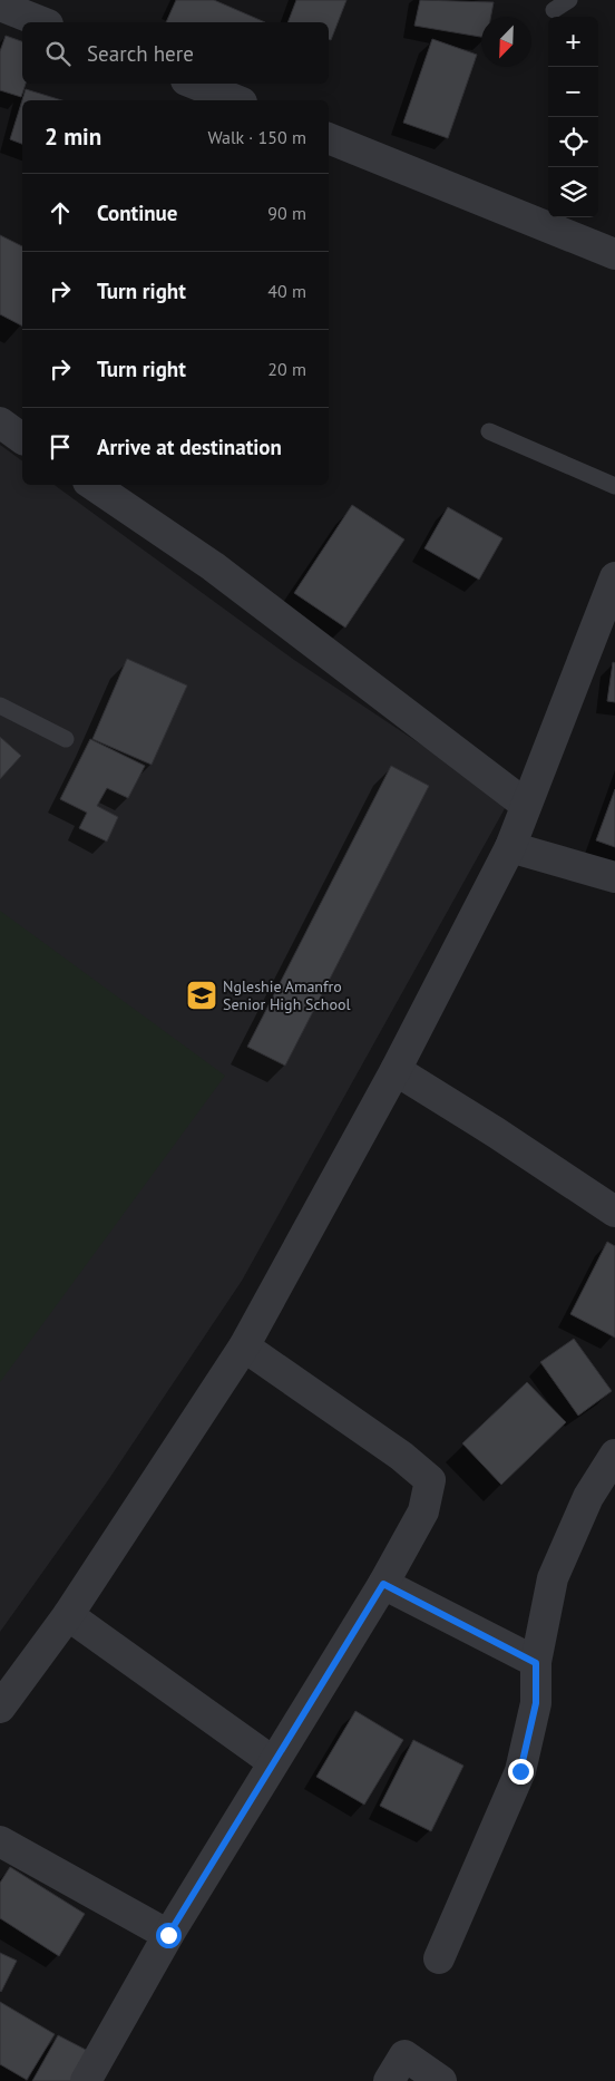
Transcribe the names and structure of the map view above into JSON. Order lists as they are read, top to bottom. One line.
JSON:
{"places":{"school or university":["Ngleshie Amanfro Senior High School"]},"north":"bottom left","page":{"map_buttons":["+","−"],"search":"Search here","heading":["2 min","Walk · 150 m"],"list":[["Continue","90 m"],["Turn right","40 m"],["Turn right","20 m"],"Arrive at destination"]}}
